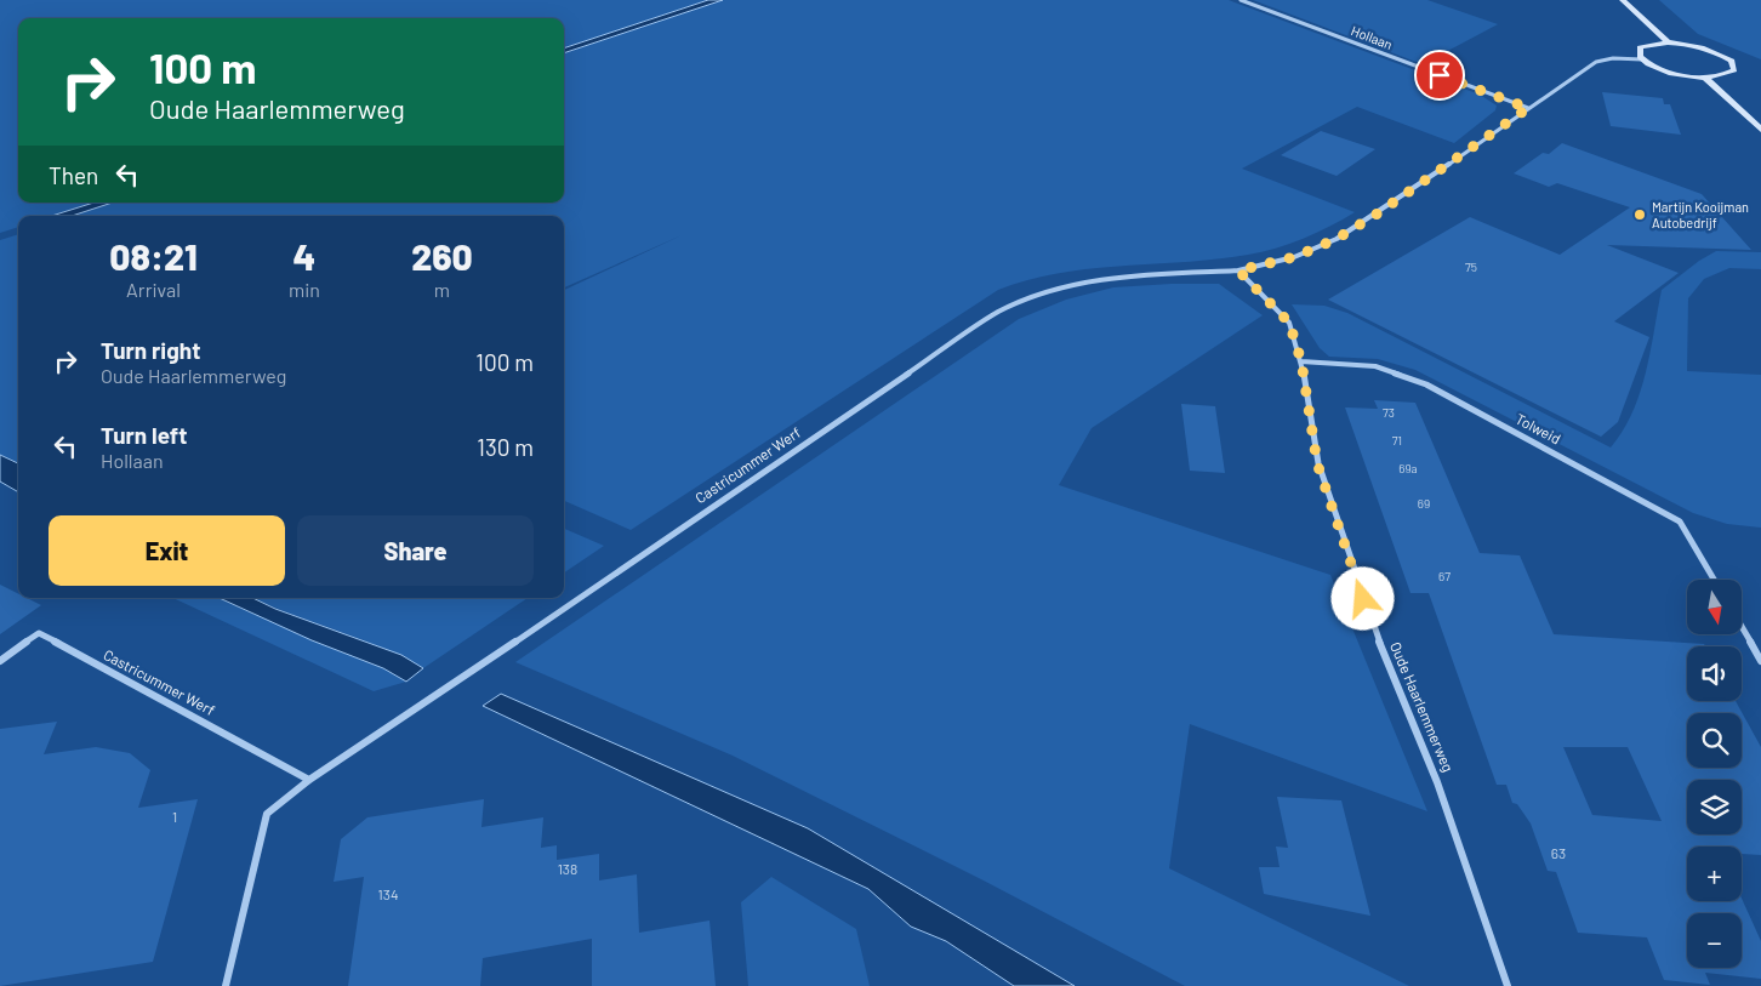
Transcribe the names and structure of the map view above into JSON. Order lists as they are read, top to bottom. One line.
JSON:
{"streets":{"street":["Hollaan","Tolweid","Castricummer Werf","Oude Haarlemmerweg"]},"crossings":[["Tolweid","Oude Haarlemmerweg"],["Castricummer Werf","Oude Haarlemmerweg"]],"places":["Martijn Kooijman Autobedrijf"],"house_numbers":["75","73","71","69a","69","67","1","63","138","134"],"north":"bottom","page":{"turn":["100 m","Oude Haarlemmerweg"],"then":"Then","eta":["08:21","Arrival","4","min","260","m"],"list":[{"name":"Turn right","note":"Oude Haarlemmerweg","value":"100 m"},{"name":"Turn left","note":"Hollaan","value":"130 m"}],"buttons":["Exit","Share"],"map_buttons":["+","−"]}}
